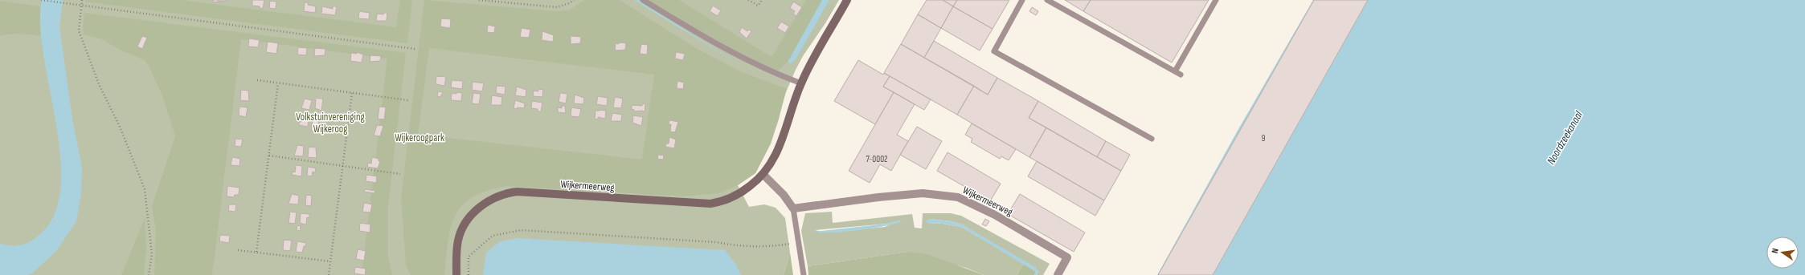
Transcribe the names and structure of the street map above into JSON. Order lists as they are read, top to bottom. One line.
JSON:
{"streets":{"street":["Wijkermeerweg"]},"water":["Noordzeekanaal"],"parks":["Volkstuinvereniging Wijkeroog","Wijkeroogpark"],"house_numbers":["9","7-0002"],"north":"left"}
